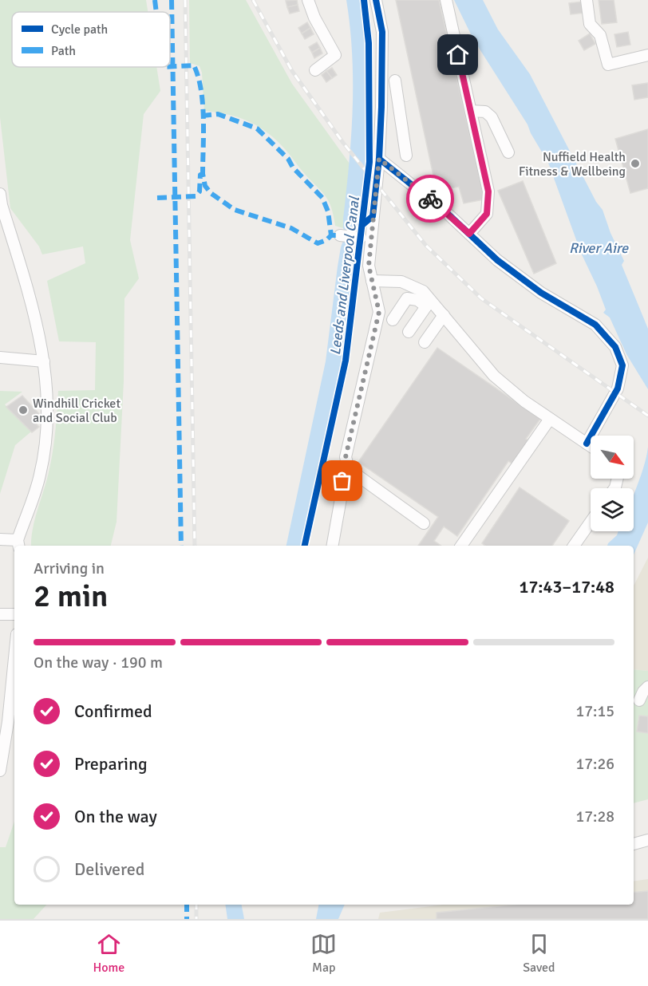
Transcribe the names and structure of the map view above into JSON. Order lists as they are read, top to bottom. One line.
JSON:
{"water":["River Aire","Leeds and Liverpool Canal"],"places":["Nuffield Health Fitness & Wellbeing","Windhill Cricket and Social Club"],"legend":["Cycle path","Path"],"north":"bottom right","page":{"heading":["2 min","Arriving in","17:43–17:48"],"bar":"On the way · 190 m","list":[["Confirmed","17:15"],["Preparing","17:26"],["On the way","17:28"],"Delivered"],"tabs":["Home","Map","Saved"]}}
